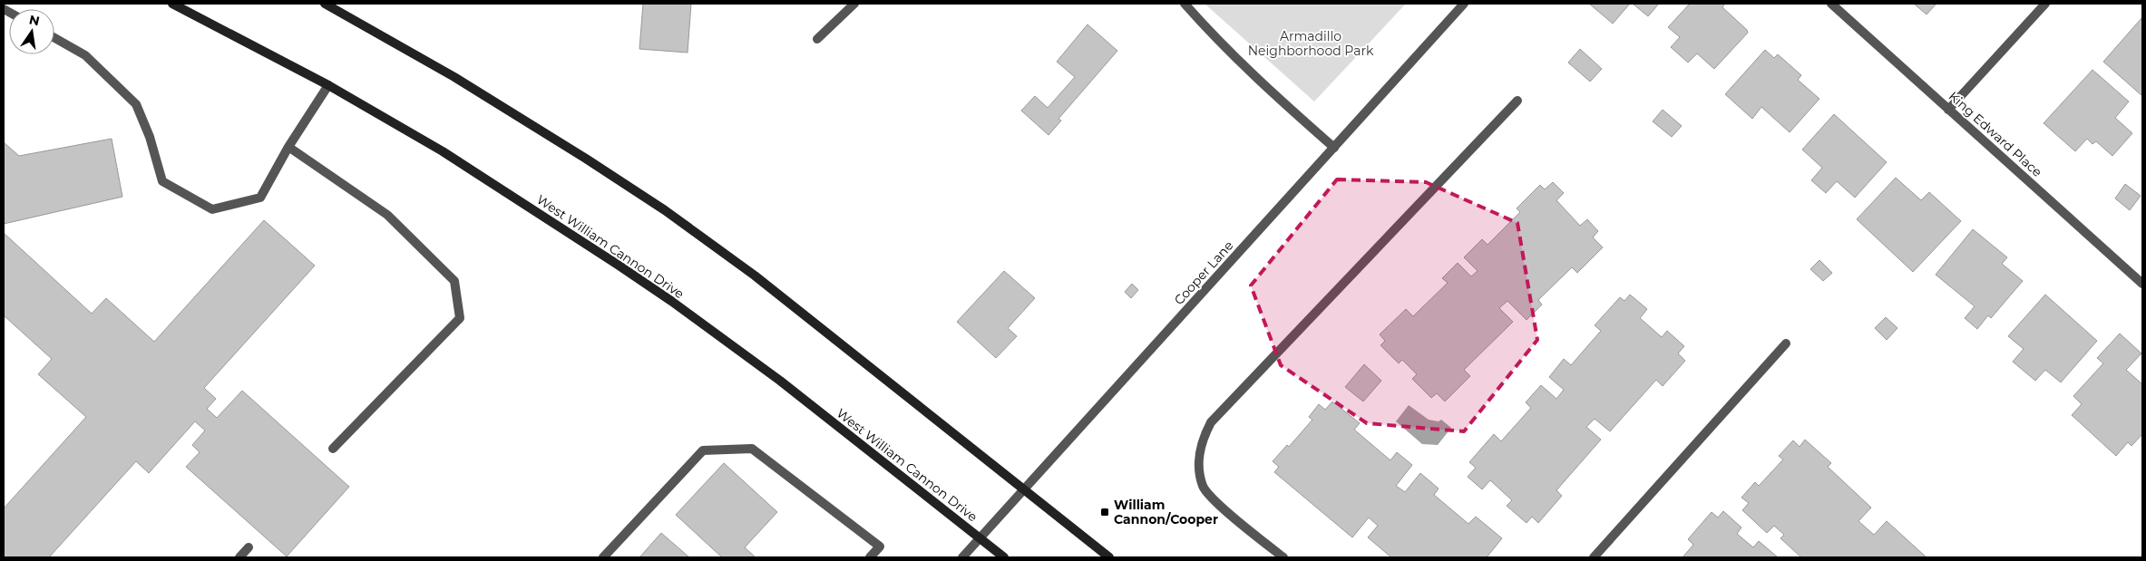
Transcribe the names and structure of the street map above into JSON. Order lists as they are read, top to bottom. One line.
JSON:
{"streets":{"main road":["West William Cannon Drive"],"street":["King Edward Place","Cooper Lane"]},"crossings":[["West William Cannon Drive","Cooper Lane"]],"parks":["Armadillo Neighborhood Park"],"places":{"transit":["William Cannon/Cooper"]},"north":"top"}
